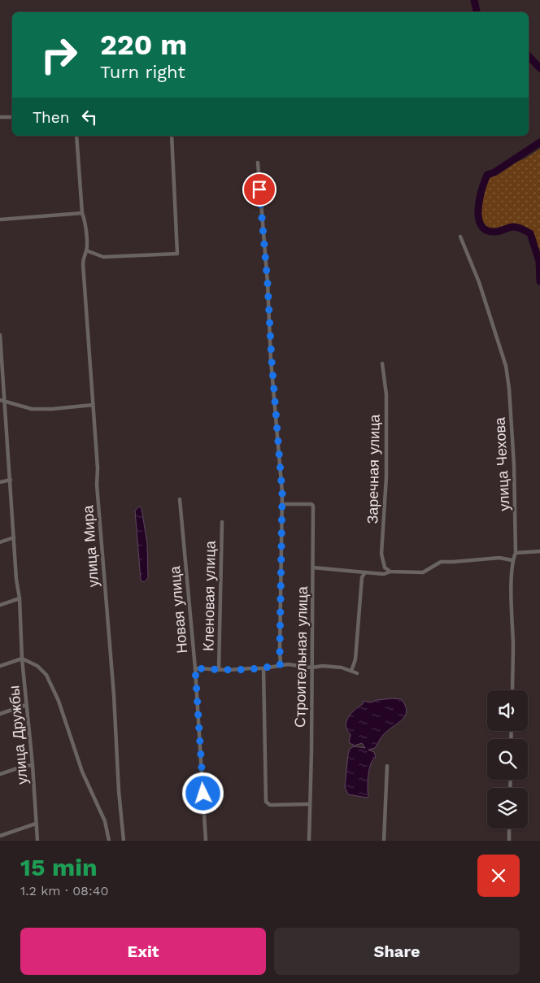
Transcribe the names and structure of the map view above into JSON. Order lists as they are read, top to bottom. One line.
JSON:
{"streets":{"street":["улица Чехова","Заречная улица","улица Мира","Кленовая улица","Новая улица","Строительная улица","улица Дружбы"]},"page":{"turn":["220 m","Turn right"],"then":"Then","heading":["15 min","1.2 km · 08:40"],"buttons":["Exit","Share"]}}
